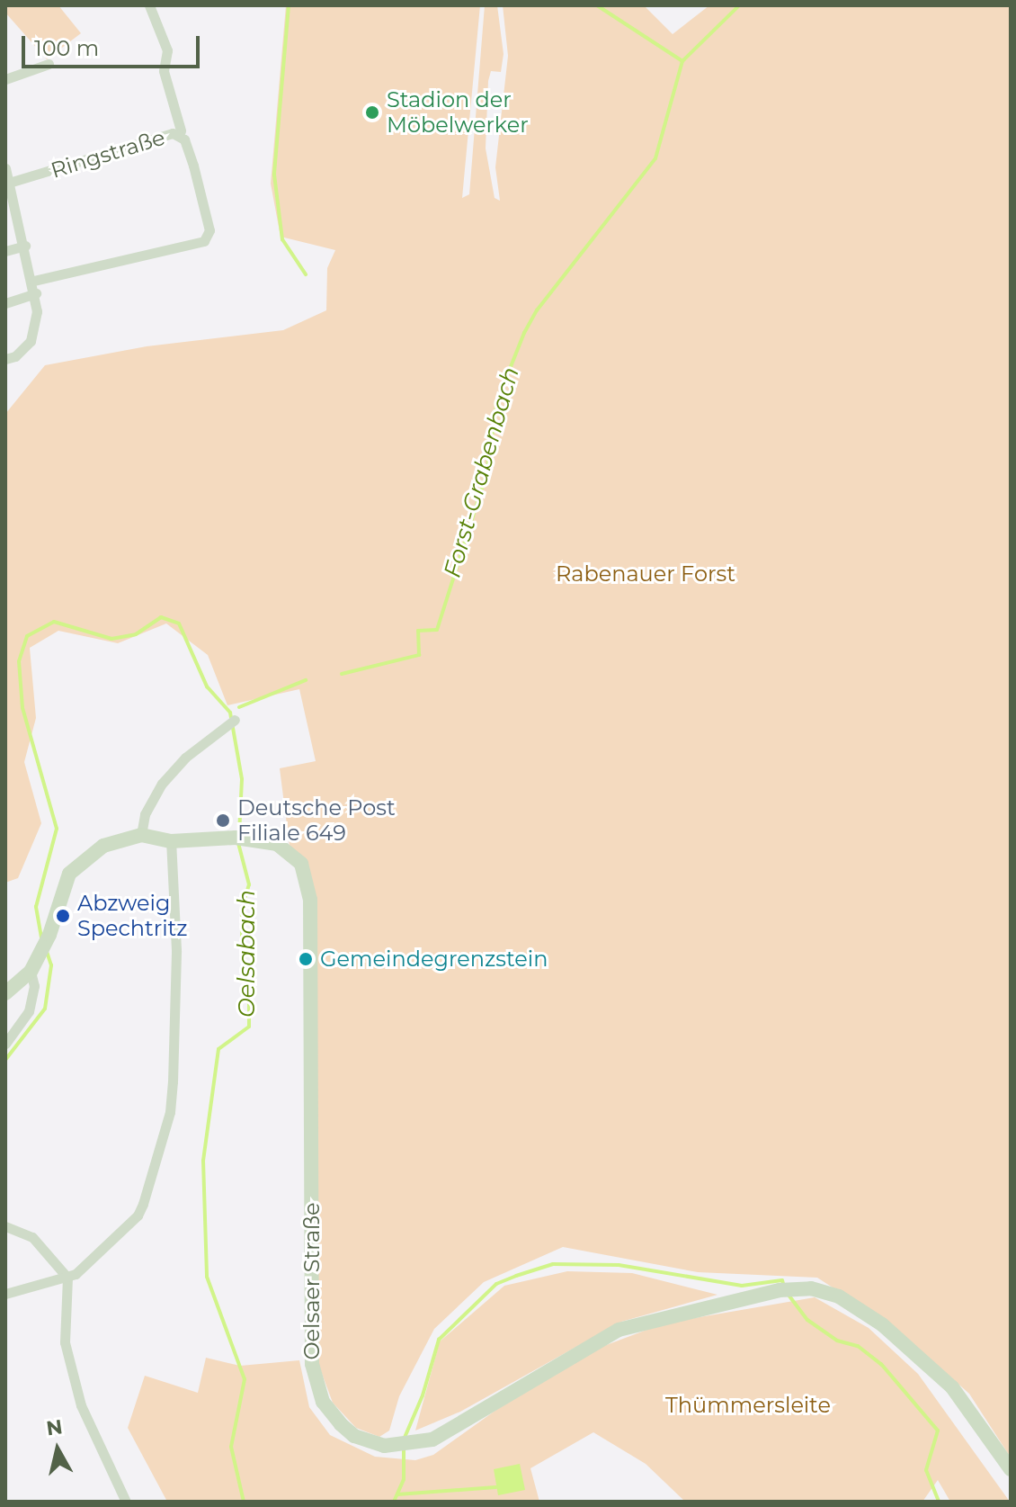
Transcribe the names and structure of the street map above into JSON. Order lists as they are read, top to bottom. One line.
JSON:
{"streets":{"main road":["Oelsaer Straße"],"street":["Ringstraße"]},"water":["Forst-Grabenbach","Oelsabach"],"parks":["Rabenauer Forst","Thümmersleite"],"places":["Stadion der Möbelwerker","Deutsche Post Filiale 649","Abzweig Spechtritz","Gemeindegrenzstein"],"scale_bar":"100 m","north":"top"}
